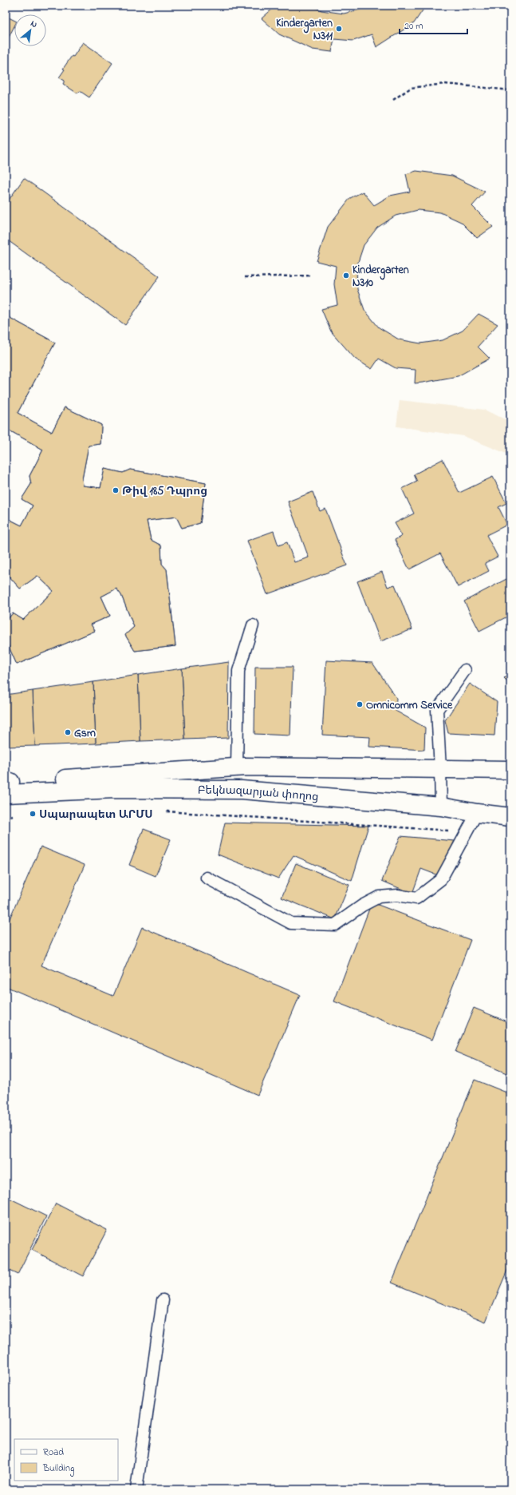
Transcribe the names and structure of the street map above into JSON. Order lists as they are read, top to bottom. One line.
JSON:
{"streets":{"street":["Բեկնազարյան փողոց"]},"places":["Kindergarten N311","Kindergarten N310","Թիվ 185 Դպրոց","Omnicomm Service","Gsm","Սպարապետ ԱՐՄՍ"],"legend":["Road","Building"],"scale_bar":"20 m","north":"top right"}
